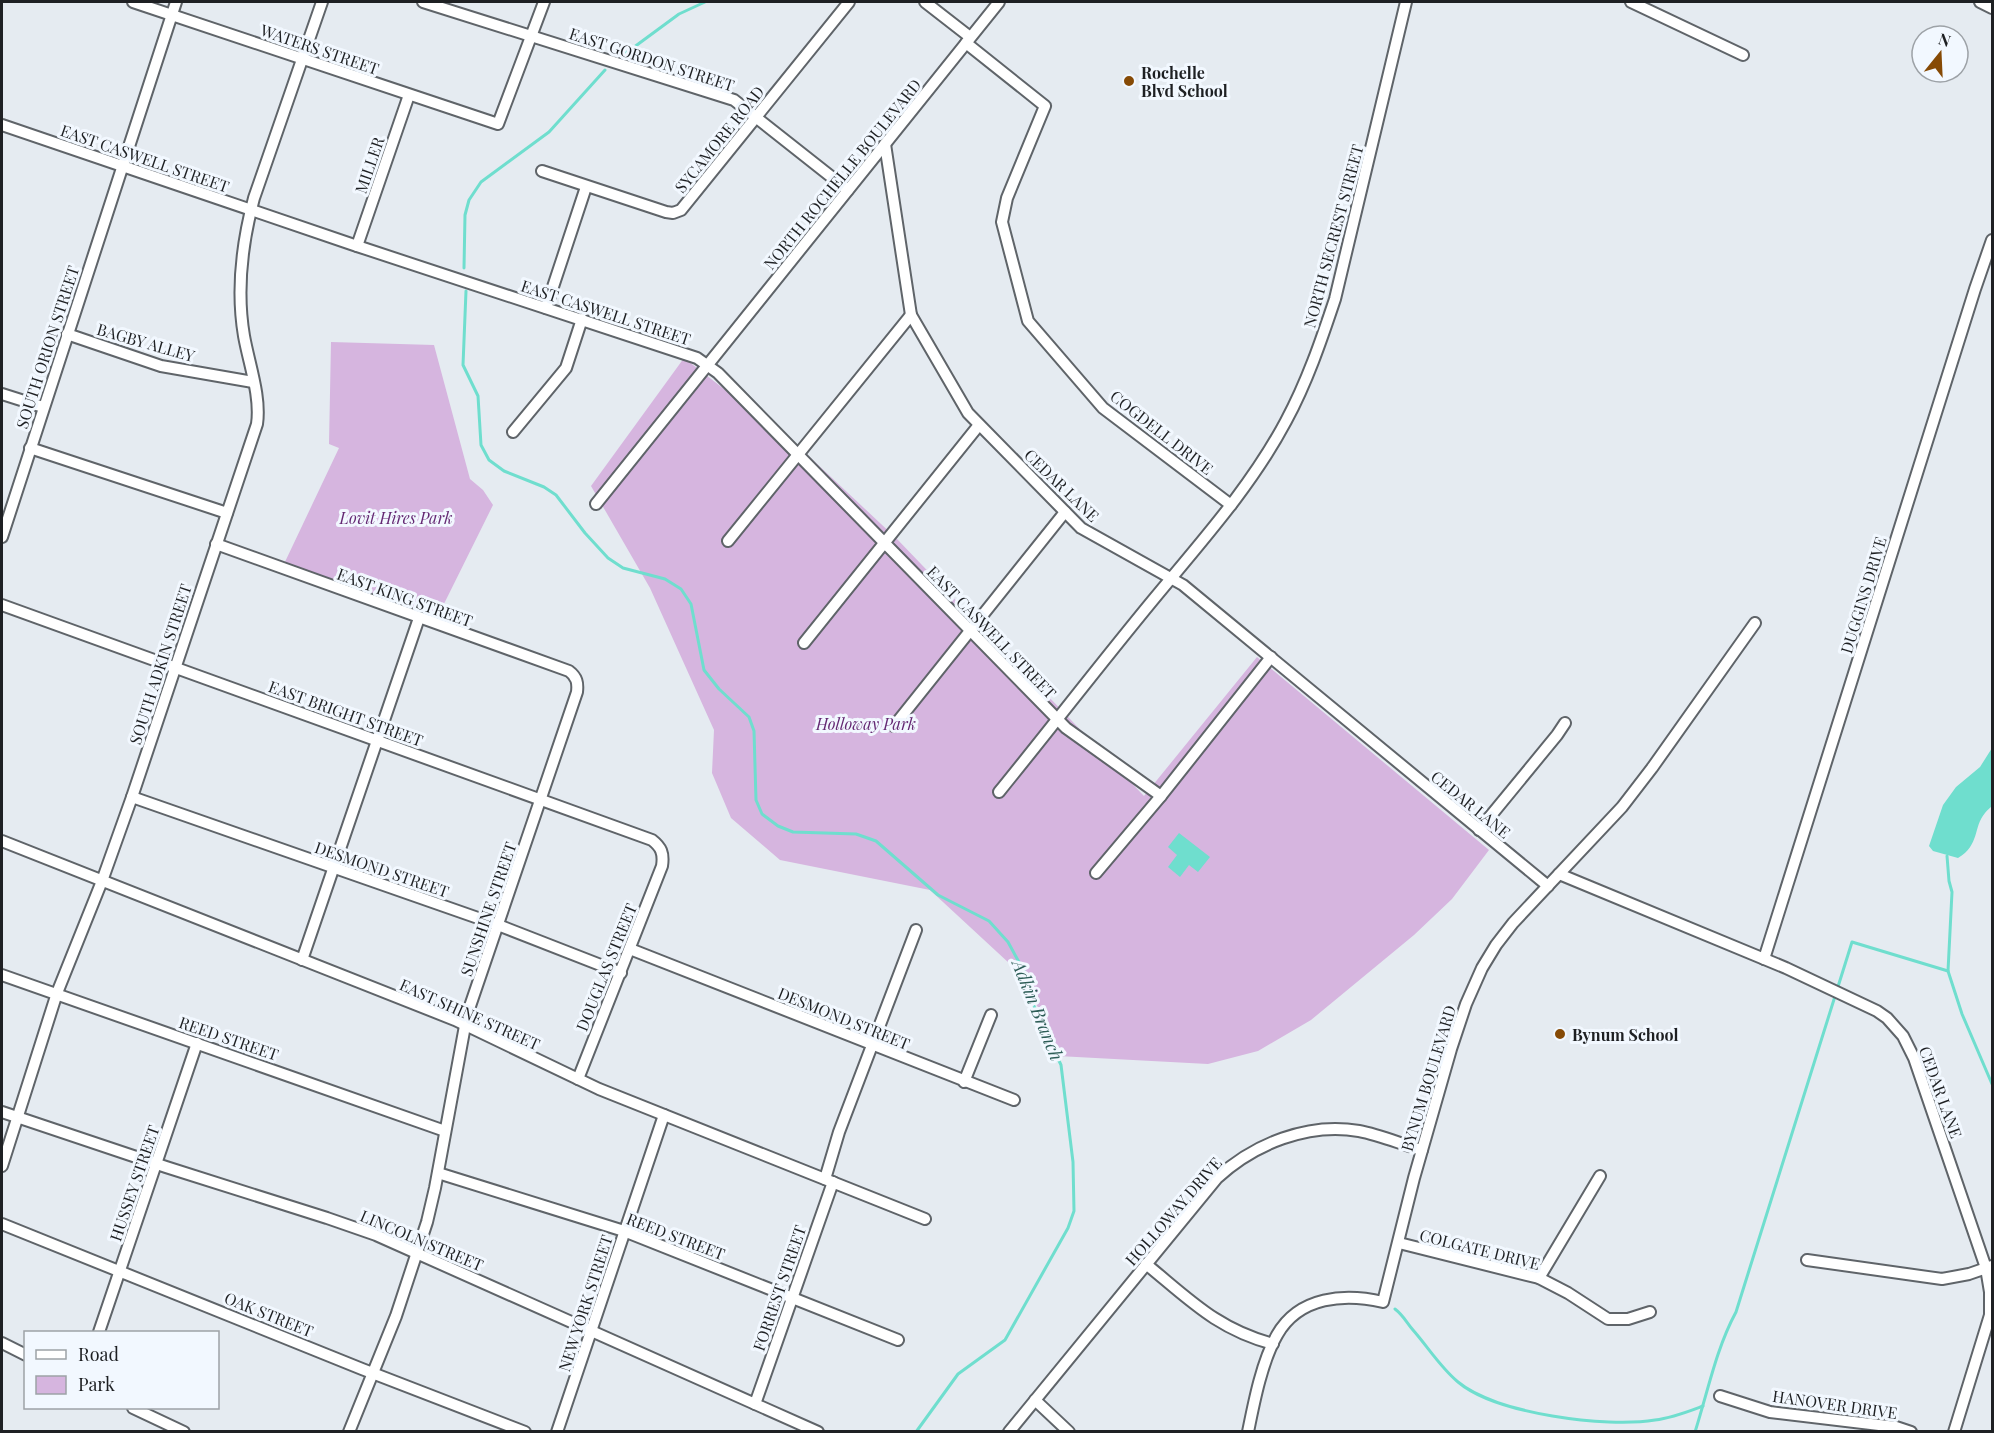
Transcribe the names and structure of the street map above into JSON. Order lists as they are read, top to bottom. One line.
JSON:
{"streets":{"street":["WATERS STREET","EAST GORDON STREET","SYCAMORE ROAD","EAST CASWELL STREET","MILLER","NORTH ROCHELLE BOULEVARD","NORTH SECREST STREET","BAGBY ALLEY","SOUTH ORION STREET","COGDELL DRIVE","CEDAR LANE","DUGGINS DRIVE","EAST KING STREET","SOUTH ADKIN STREET","EAST BRIGHT STREET","DESMOND STREET","SUNSHINE STREET","DOUGLAS STREET","EAST SHINE STREET","REED STREET","BYNUM BOULEVARD","HUSSEY STREET","HOLLOWAY DRIVE","LINCOLN STREET","COLGATE DRIVE","FORREST STREET","NEW YORK STREET","OAK STREET","HANOVER DRIVE"]},"crossings":[["WATERS STREET","EAST GORDON STREET"],["WATERS STREET","MILLER"],["WATERS STREET","SOUTH ORION STREET"],["WATERS STREET","SOUTH ADKIN STREET"],["EAST GORDON STREET","SYCAMORE ROAD"],["EAST GORDON STREET","NORTH ROCHELLE BOULEVARD"],["EAST CASWELL STREET","MILLER"],["EAST CASWELL STREET","NORTH ROCHELLE BOULEVARD"],["EAST CASWELL STREET","NORTH SECREST STREET"],["EAST CASWELL STREET","SOUTH ORION STREET"],["EAST CASWELL STREET","SOUTH ADKIN STREET"],["NORTH ROCHELLE BOULEVARD","COGDELL DRIVE"],["NORTH ROCHELLE BOULEVARD","CEDAR LANE"],["NORTH SECREST STREET","COGDELL DRIVE"],["NORTH SECREST STREET","CEDAR LANE"],["BAGBY ALLEY","SOUTH ORION STREET"],["BAGBY ALLEY","SOUTH ADKIN STREET"],["CEDAR LANE","DUGGINS DRIVE"],["CEDAR LANE","BYNUM BOULEVARD"],["EAST KING STREET","SOUTH ADKIN STREET"],["EAST KING STREET","SUNSHINE STREET"],["SOUTH ADKIN STREET","EAST BRIGHT STREET"],["SOUTH ADKIN STREET","DESMOND STREET"],["SOUTH ADKIN STREET","EAST SHINE STREET"],["SOUTH ADKIN STREET","REED STREET"],["SOUTH ADKIN STREET","LINCOLN STREET"],["EAST BRIGHT STREET","SUNSHINE STREET"],["EAST BRIGHT STREET","DOUGLAS STREET"],["DESMOND STREET","SUNSHINE STREET"],["DESMOND STREET","DOUGLAS STREET"],["DESMOND STREET","FORREST STREET"],["SUNSHINE STREET","EAST SHINE STREET"],["SUNSHINE STREET","REED STREET"],["SUNSHINE STREET","LINCOLN STREET"],["SUNSHINE STREET","OAK STREET"],["DOUGLAS STREET","EAST SHINE STREET"],["EAST SHINE STREET","FORREST STREET"],["EAST SHINE STREET","NEW YORK STREET"],["REED STREET","HUSSEY STREET"],["REED STREET","FORREST STREET"],["REED STREET","NEW YORK STREET"],["BYNUM BOULEVARD","HOLLOWAY DRIVE"],["BYNUM BOULEVARD","COLGATE DRIVE"],["HUSSEY STREET","LINCOLN STREET"],["HUSSEY STREET","OAK STREET"],["LINCOLN STREET","FORREST STREET"],["LINCOLN STREET","NEW YORK STREET"]],"water":["Adkin Branch"],"parks":["Lovit Hires Park","Holloway Park"],"places":["Rochelle Blvd School","Bynum School"],"legend":["Road","Park"],"north":"top"}
